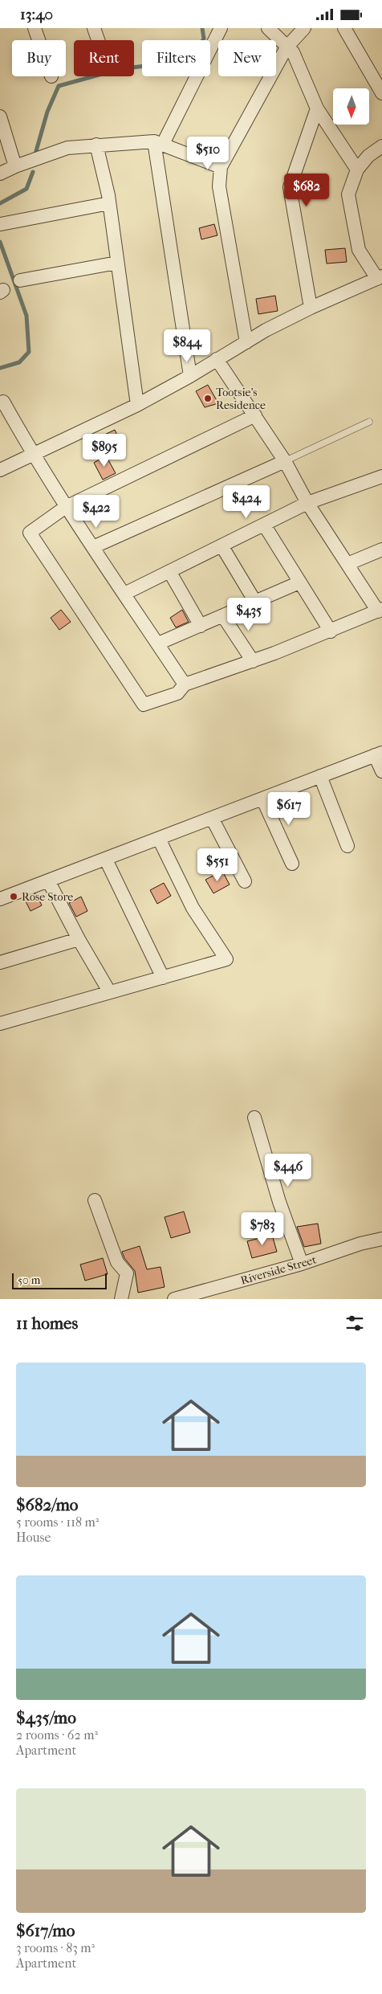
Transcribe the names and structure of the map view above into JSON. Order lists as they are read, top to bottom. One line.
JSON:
{"streets":{"street":["Riverside Street"]},"places":["Tootsie's Residence","Rose Store"],"scale_bar":"50 m","north":"bottom","page":{"status":"13:40","chip":["Buy","Rent","Filters","New"],"price":["$510","$682","$844","$895","$424","$422","$435","$617","$551","$446","$783"],"scale":"50 m","heading":"11 homes","list":[{"name":"$682/mo","note":"5 rooms · 118 m² · House"},{"name":"$435/mo","note":"2 rooms · 62 m² · Apartment"},{"name":"$617/mo","note":"3 rooms · 83 m² · Apartment"}]}}
